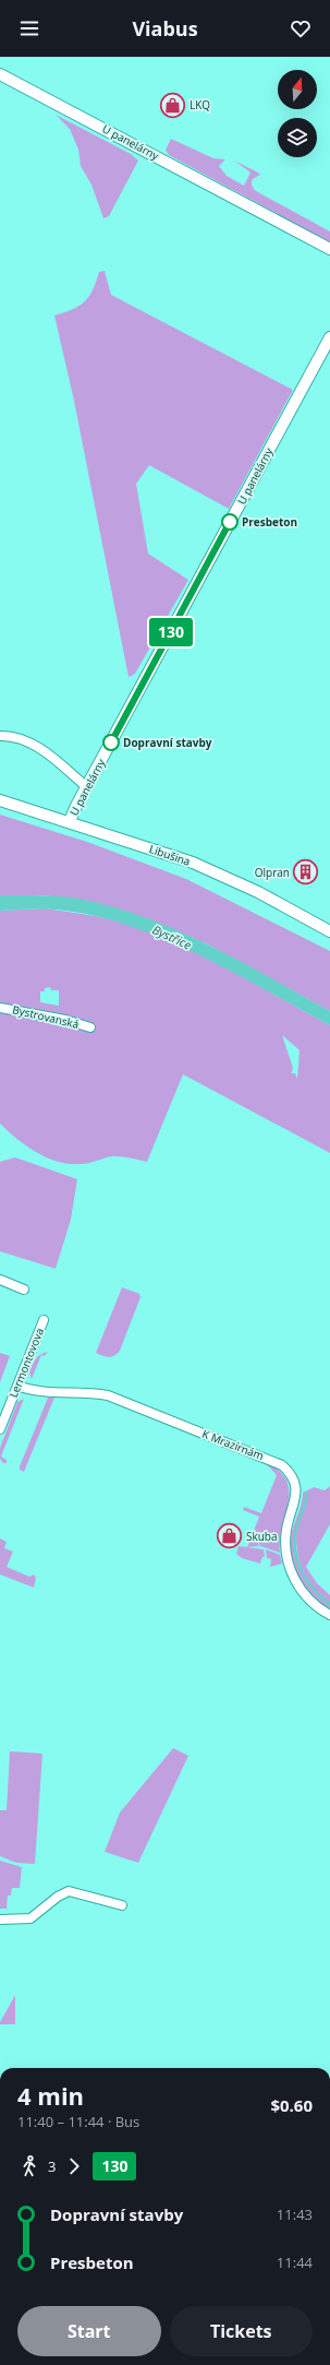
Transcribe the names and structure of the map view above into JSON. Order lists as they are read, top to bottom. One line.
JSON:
{"streets":{"street":["U panelárny","Libušina","Bystrovanská","Lermontovova","K Mrazírnám"]},"crossings":[["U panelárny","Libušina"],["Lermontovova","K Mrazírnám"]],"water":["Bystřice"],"places":{"shop":["LKQ","Skuba"],"other":["Presbeton","Dopravní stavby"],"building":["Olpran"]},"lines":["bus line 130"],"north":"top","page":{"header":"Viabus","on_map":"130","heading":["4 min","11:40 – 11:44 · Bus","$0.60"],"legs":["3","130"],"list":[{"name":"Dopravní stavby","value":"11:43"},{"name":"Presbeton","value":"11:44"}],"buttons":["Start","Tickets"]}}
